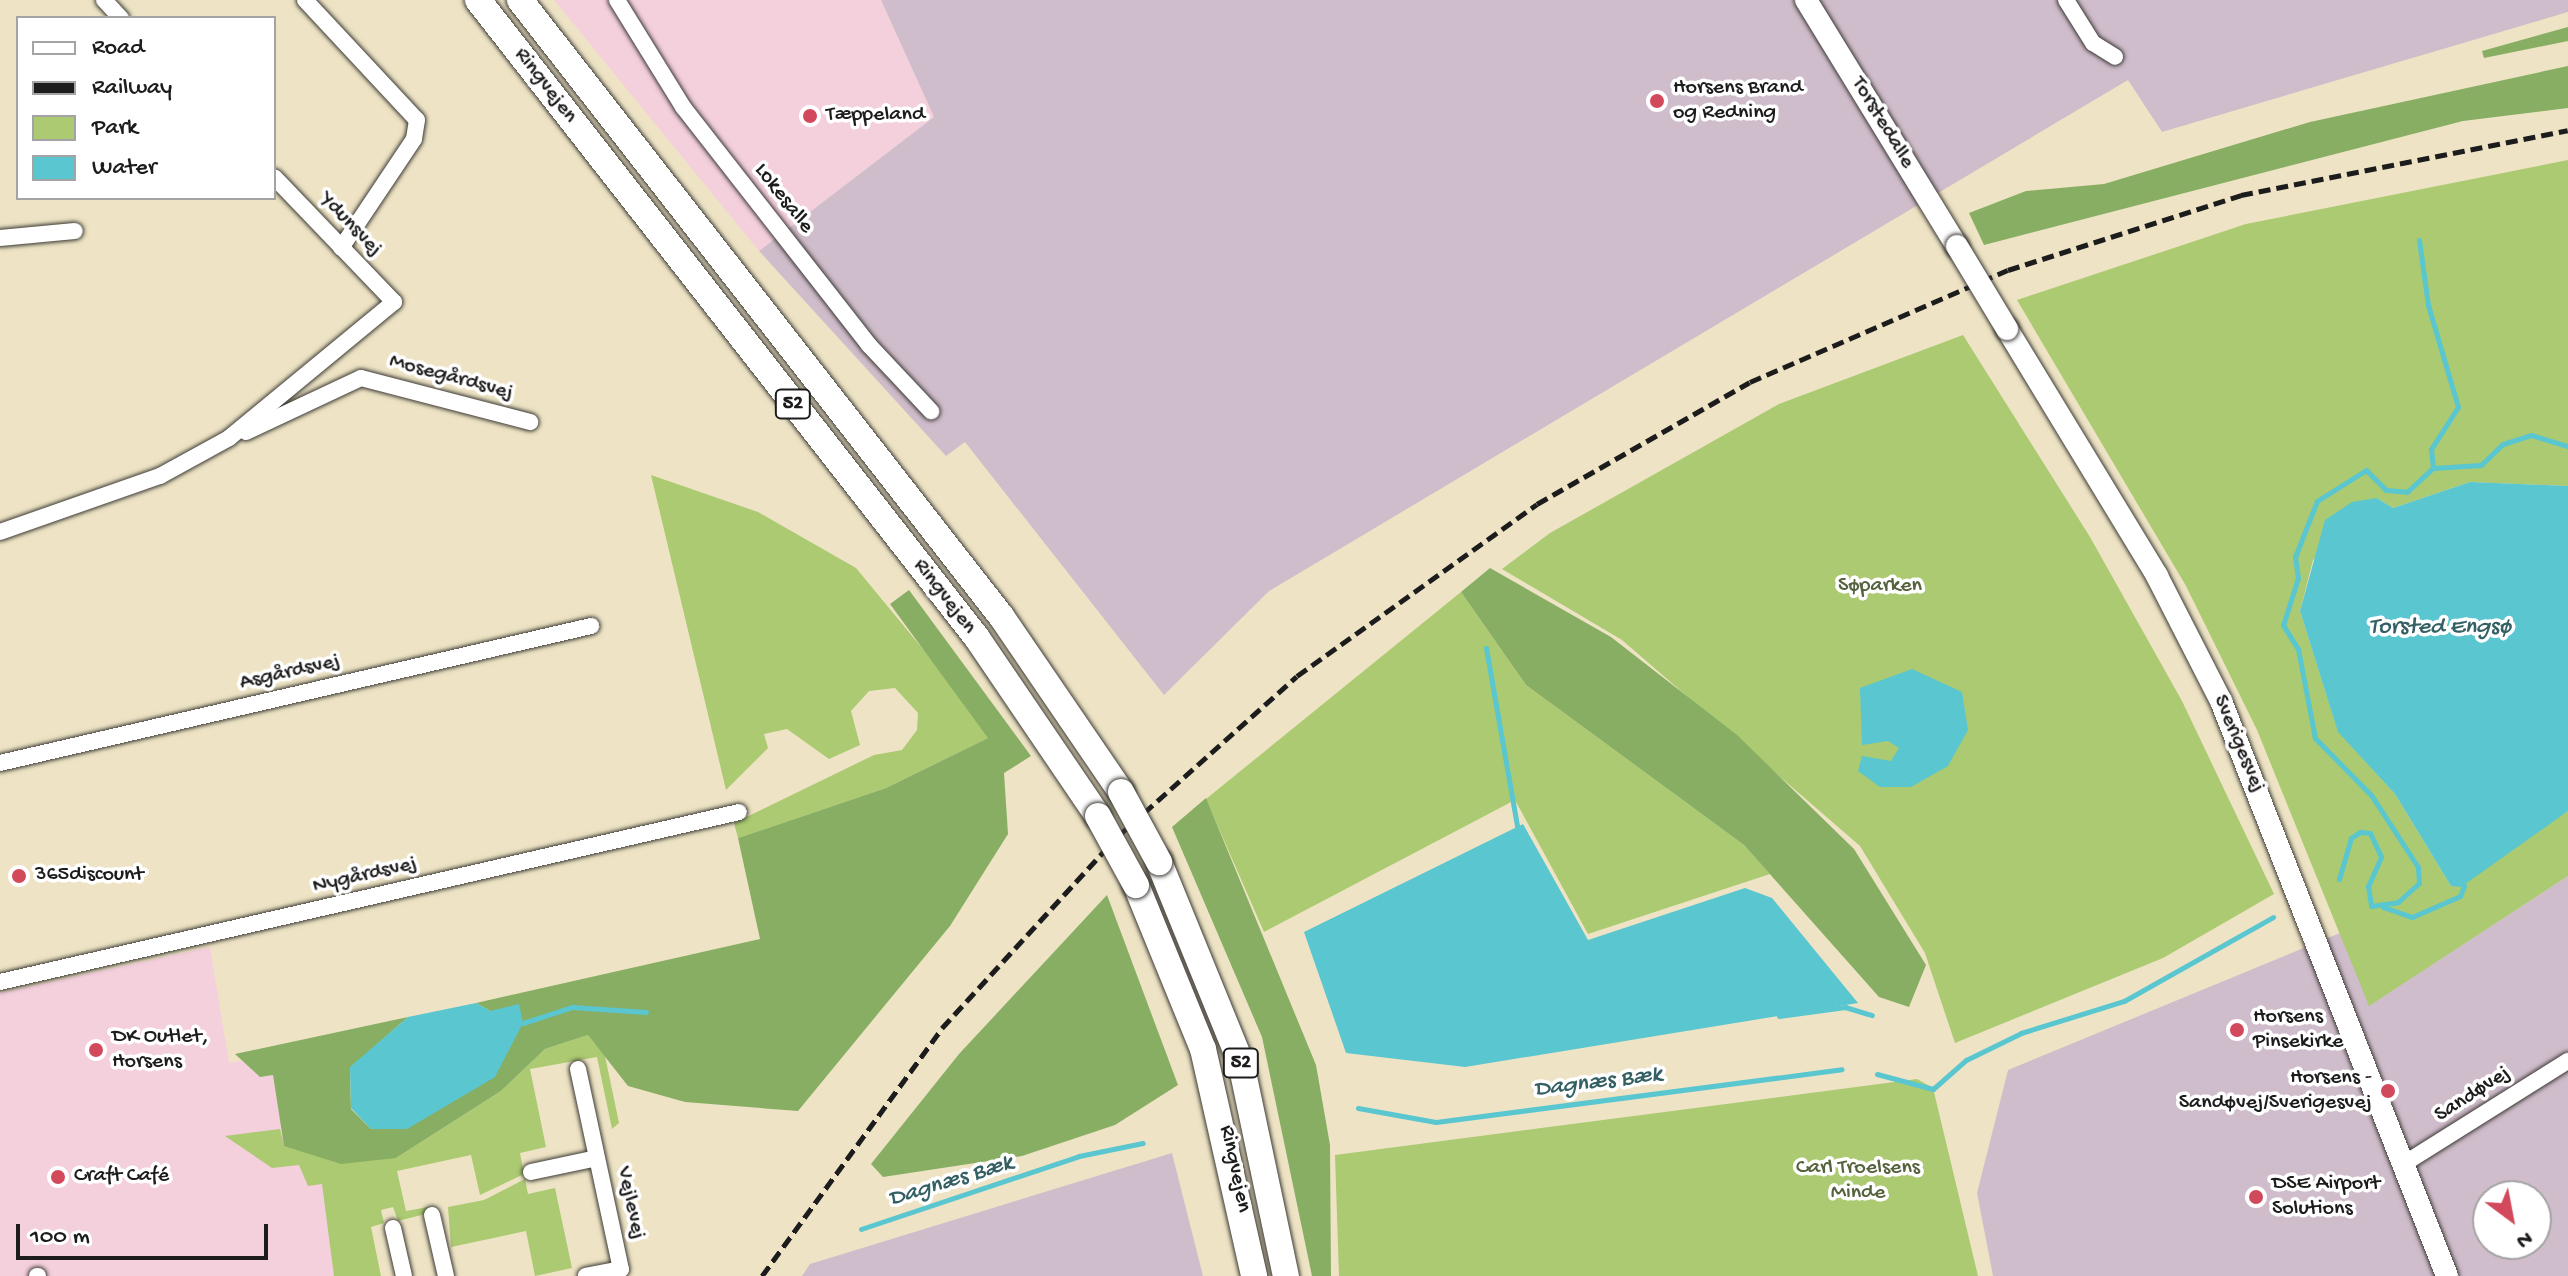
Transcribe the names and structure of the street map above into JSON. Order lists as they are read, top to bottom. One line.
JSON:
{"streets":{"main road":["Ringvejen","52"],"street":["Torstedalle","Lokesalle","Ydunsvej","Mosegårdsvej","Asgårdsvej","Sverigesvej","Nygårdsvej","Sandøvej","Vejlevej"]},"crossings":[["Torstedalle","Sverigesvej"],["Ydunsvej","Mosegårdsvej"],["Sverigesvej","Sandøvej"]],"water":["Torsted Engsø","Dagnæs Bæk"],"parks":["Søparken","Carl Troelsens Minde"],"places":["Horsens Brand og Redning","Tæppeland","365discount","Horsens Pinsekirke","DK Outlet, Horsens","Horsens - Sandøvej/Sverigesvej","Craft Café","DSE Airport Solutions"],"legend":["Road","Railway","Park","Water"],"scale_bar":"100 m","north":"bottom right"}
